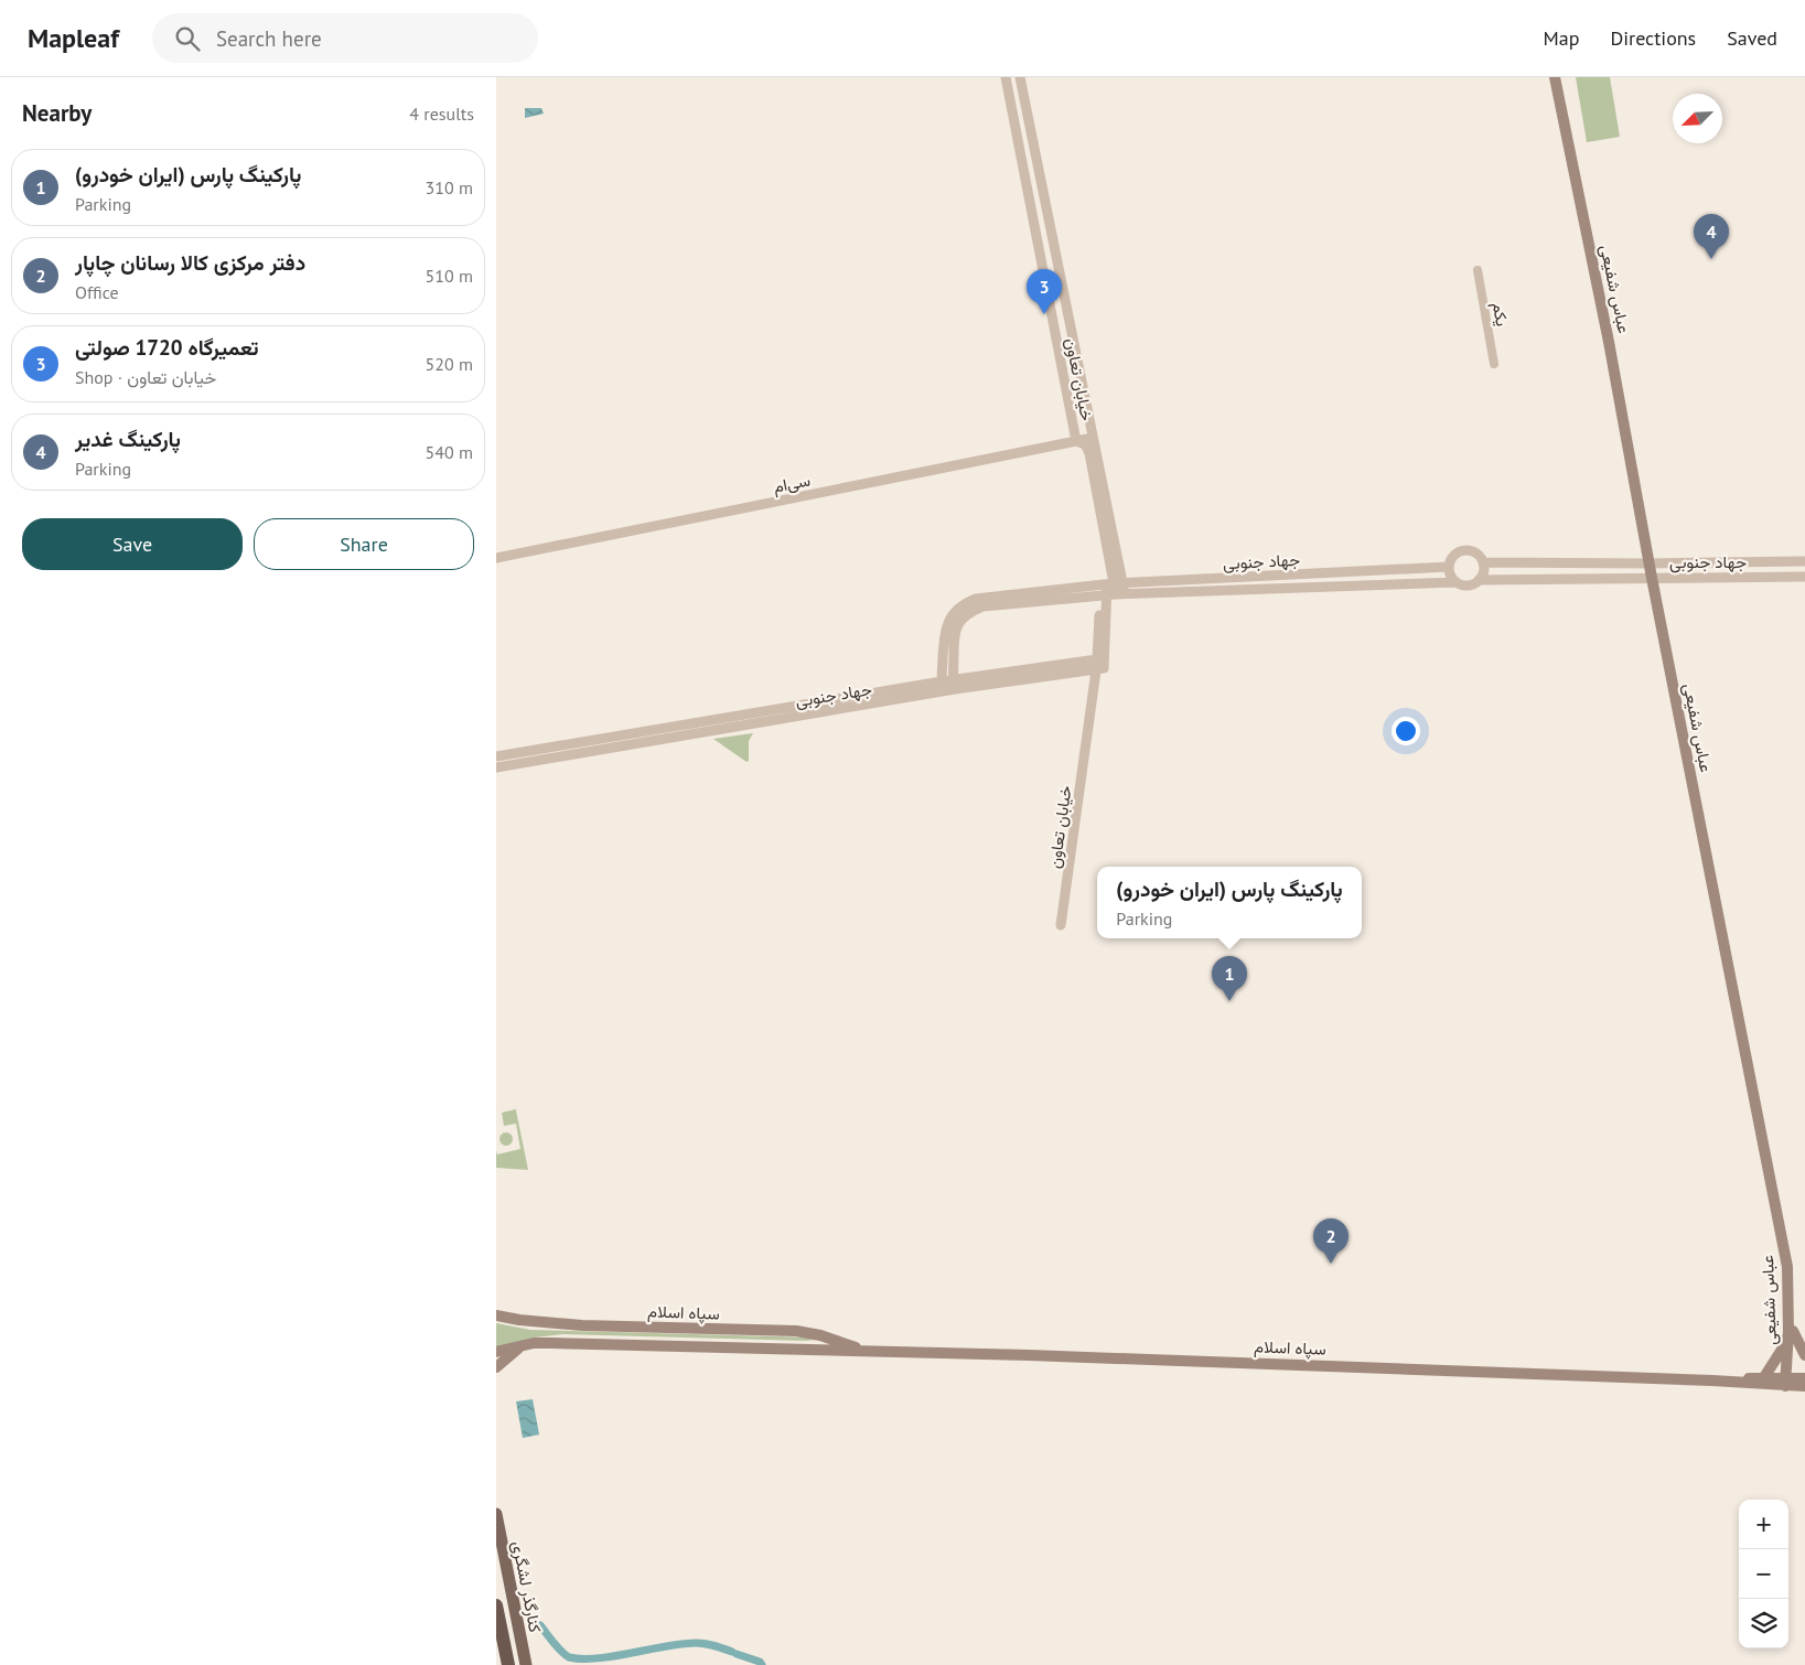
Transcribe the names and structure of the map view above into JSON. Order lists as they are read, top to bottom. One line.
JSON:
{"streets":{"main road":["عباس شفیعی","سپاه اسلام","کنارگذر لشگری"],"street":["یکم","خیابان تعاون","سی‌ام","جهاد جنوبی"]},"crossings":[["عباس شفیعی","جهاد جنوبی"],["عباس شفیعی","سپاه اسلام"],["خیابان تعاون","سی‌ام"],["خیابان تعاون","جهاد جنوبی"]],"north":"bottom left","page":{"header":"Mapleaf","search":"Search here","nav":["Map","Directions","Saved"],"heading":["Nearby","4 results"],"list":[{"mark":"1","name":"پارکینگ پارس (ایران خودرو)","note":"Parking","value":"310 m"},{"mark":"2","name":"دفتر مرکزی کالا رسانان چاپار","note":"Office","value":"510 m"},{"mark":"3","name":"تعمیرگاه 1720 صولتی","note":"Shop · خیابان تعاون","value":"520 m"},{"mark":"4","name":"پارکینگ غدیر","note":"Parking","value":"540 m"}],"pins":["4","3","1","2"],"buttons":["Save","Share"],"popup":["پارکینگ پارس (ایران خودرو)","Parking"],"map_buttons":["+","−"]}}
